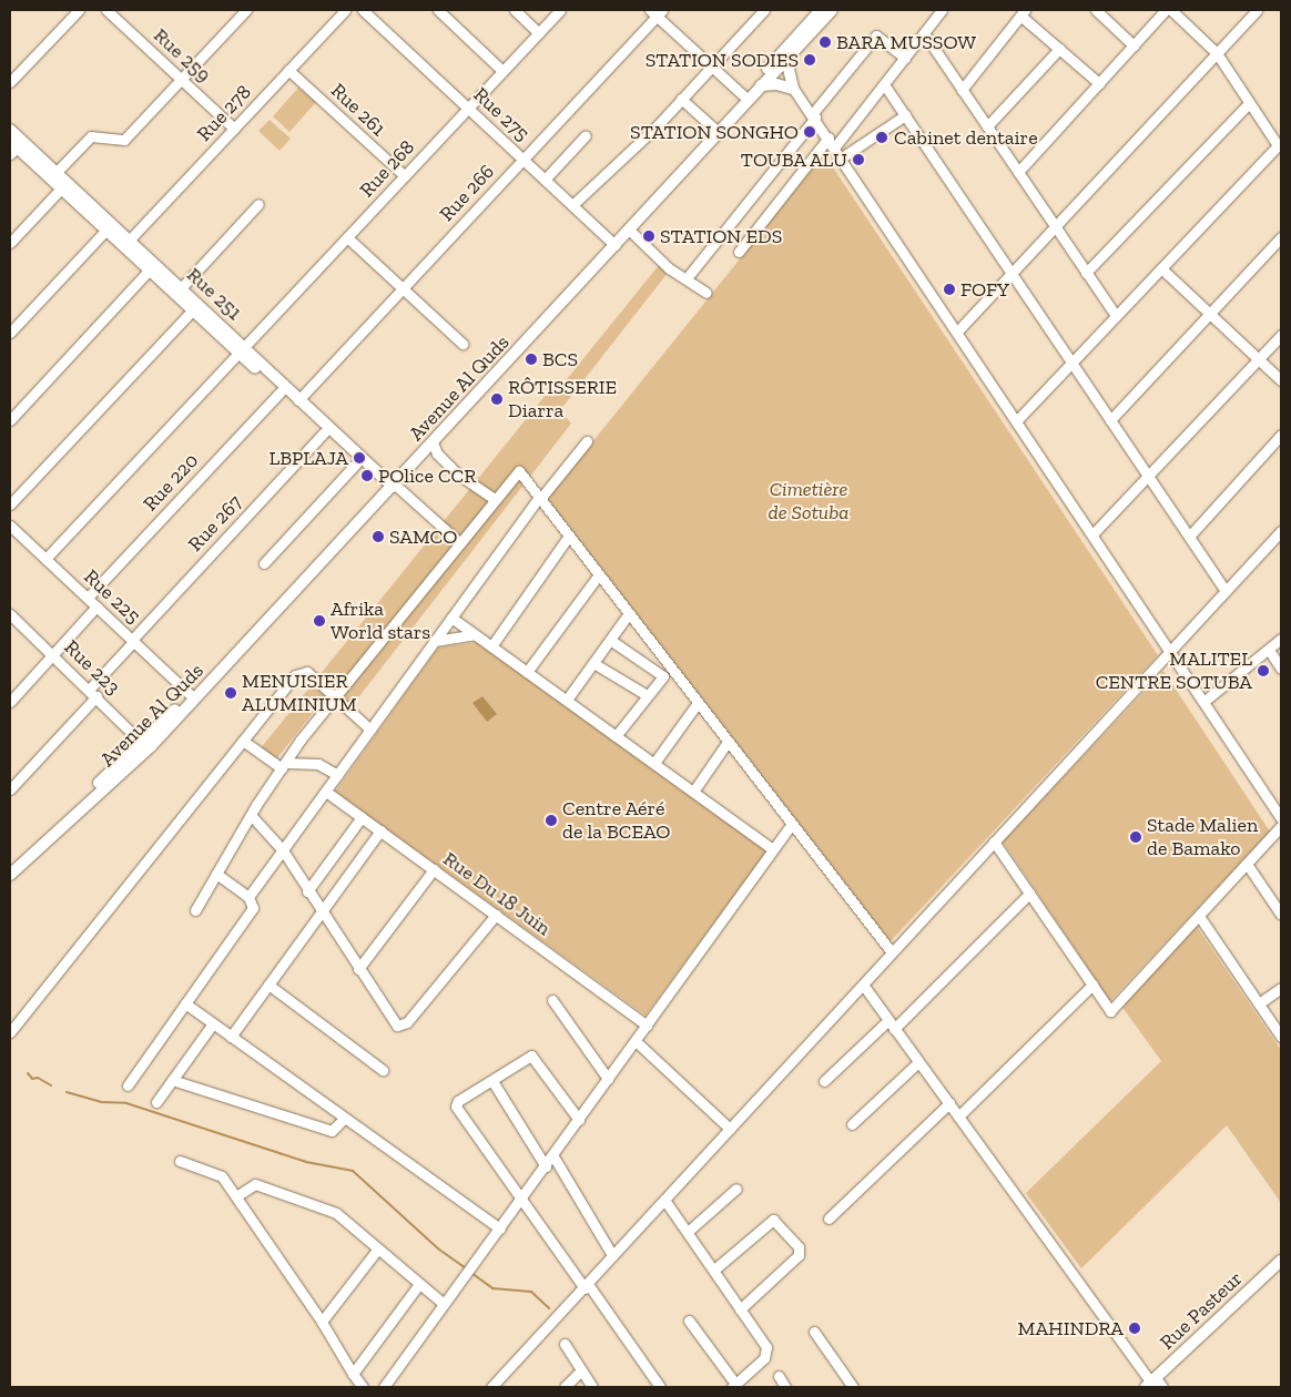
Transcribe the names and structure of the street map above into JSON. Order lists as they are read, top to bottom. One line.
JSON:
{"streets":{"main road":["Rue 251","Avenue Al Quds","Rue Pasteur"],"street":["Rue 259","Rue 261","Rue 278","Rue 275","Rue 268","Rue 266","Rue 220","Rue 267","Rue 225","Rue 223","Rue Du 18 Juin"]},"crossings":[["Rue 259","Rue 278"],["Rue 261","Rue 278"],["Rue 261","Rue 268"],["Rue 278","Rue 251"],["Rue 275","Rue 268"],["Rue 275","Rue 266"],["Rue 275","Avenue Al Quds"],["Rue 268","Rue 251"],["Rue 268","Rue 225"],["Rue 266","Rue 251"],["Rue 251","Avenue Al Quds"],["Rue 251","Rue 220"],["Rue 251","Rue 267"],["Avenue Al Quds","Rue 225"],["Avenue Al Quds","Rue 223"],["Rue 220","Rue 225"],["Rue 267","Rue 225"],["Rue 267","Rue 223"]],"parks":["Cimetière de Sotuba"],"places":["BARA MUSSOW","STATION SODIES","STATION SONGHO","Cabinet dentaire","TOUBA ALU","STATION EDS","FOFY","BCS","RÔTISSERIE Diarra","LBPLAJA","POlice CCR","SAMCO","Afrika World stars","MALITEL CENTRE SOTUBA","MENUISIER ALUMINIUM","Centre Aéré de la BCEAO","Stade Malien de Bamako","MAHINDRA"]}
